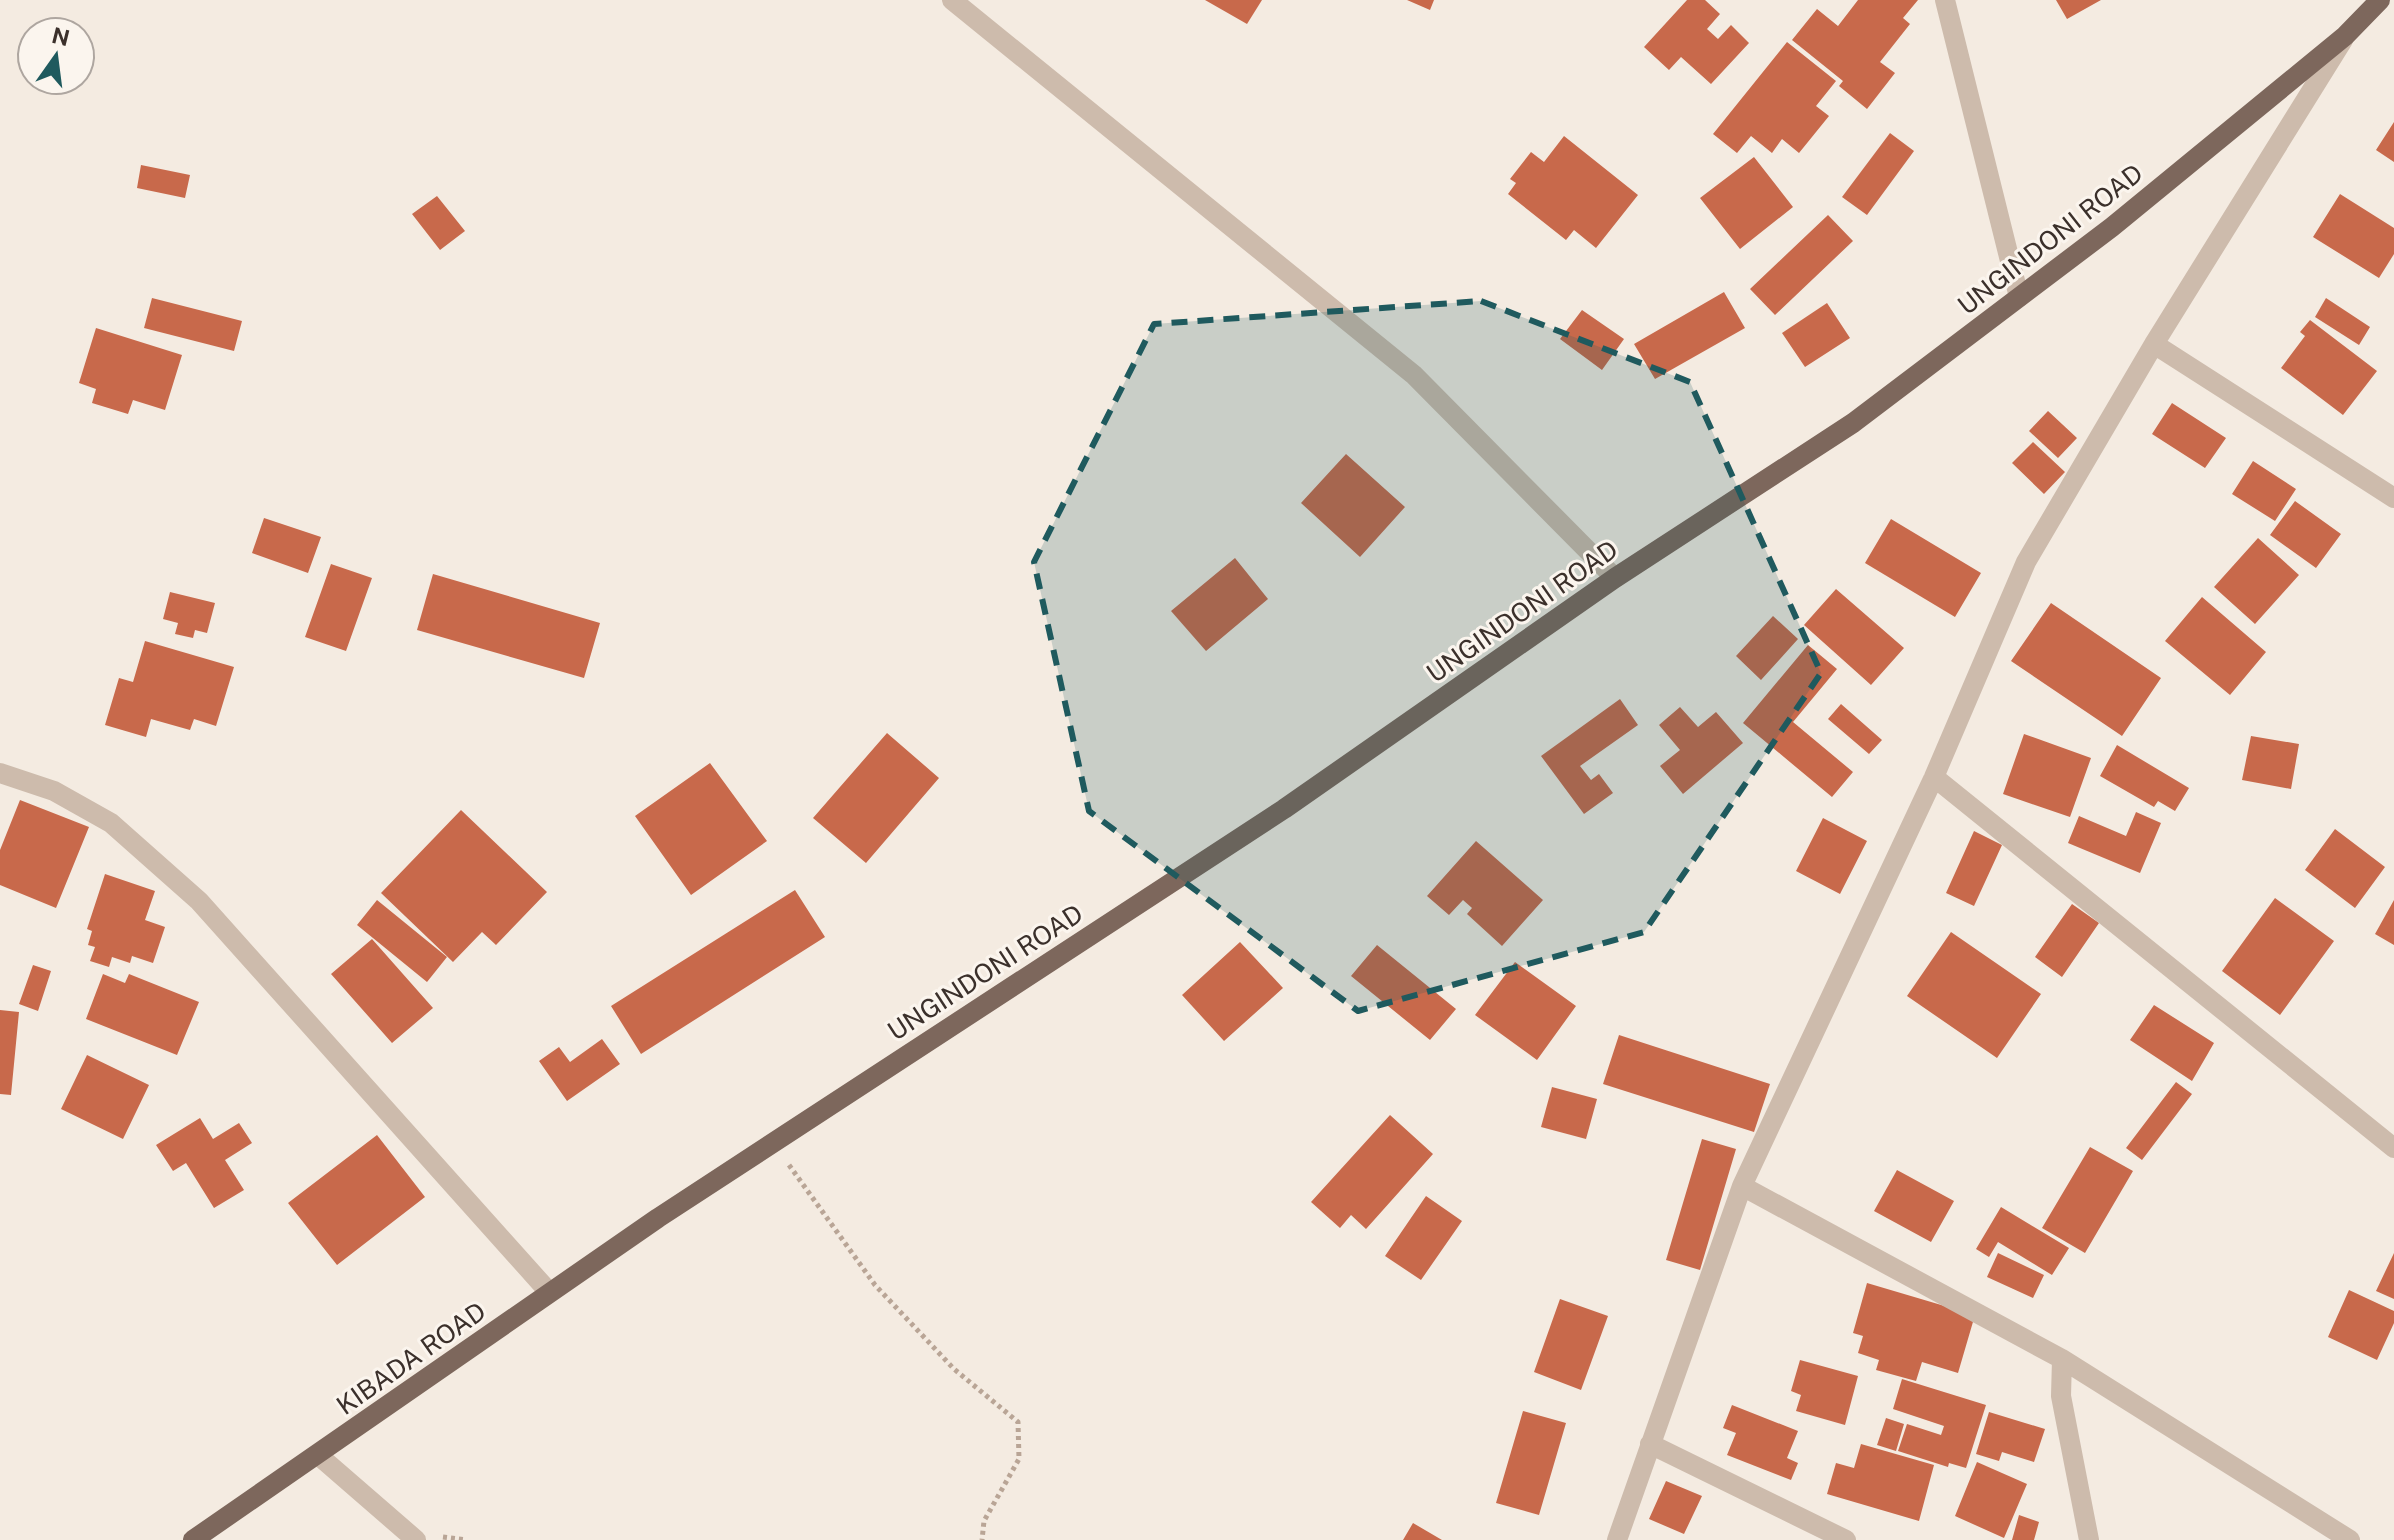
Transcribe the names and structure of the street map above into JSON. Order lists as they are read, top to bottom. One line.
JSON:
{"streets":{"main road":["UNGINDONI ROAD","KIBADA ROAD"]},"crossings":[["UNGINDONI ROAD","KIBADA ROAD"]],"north":"top"}
